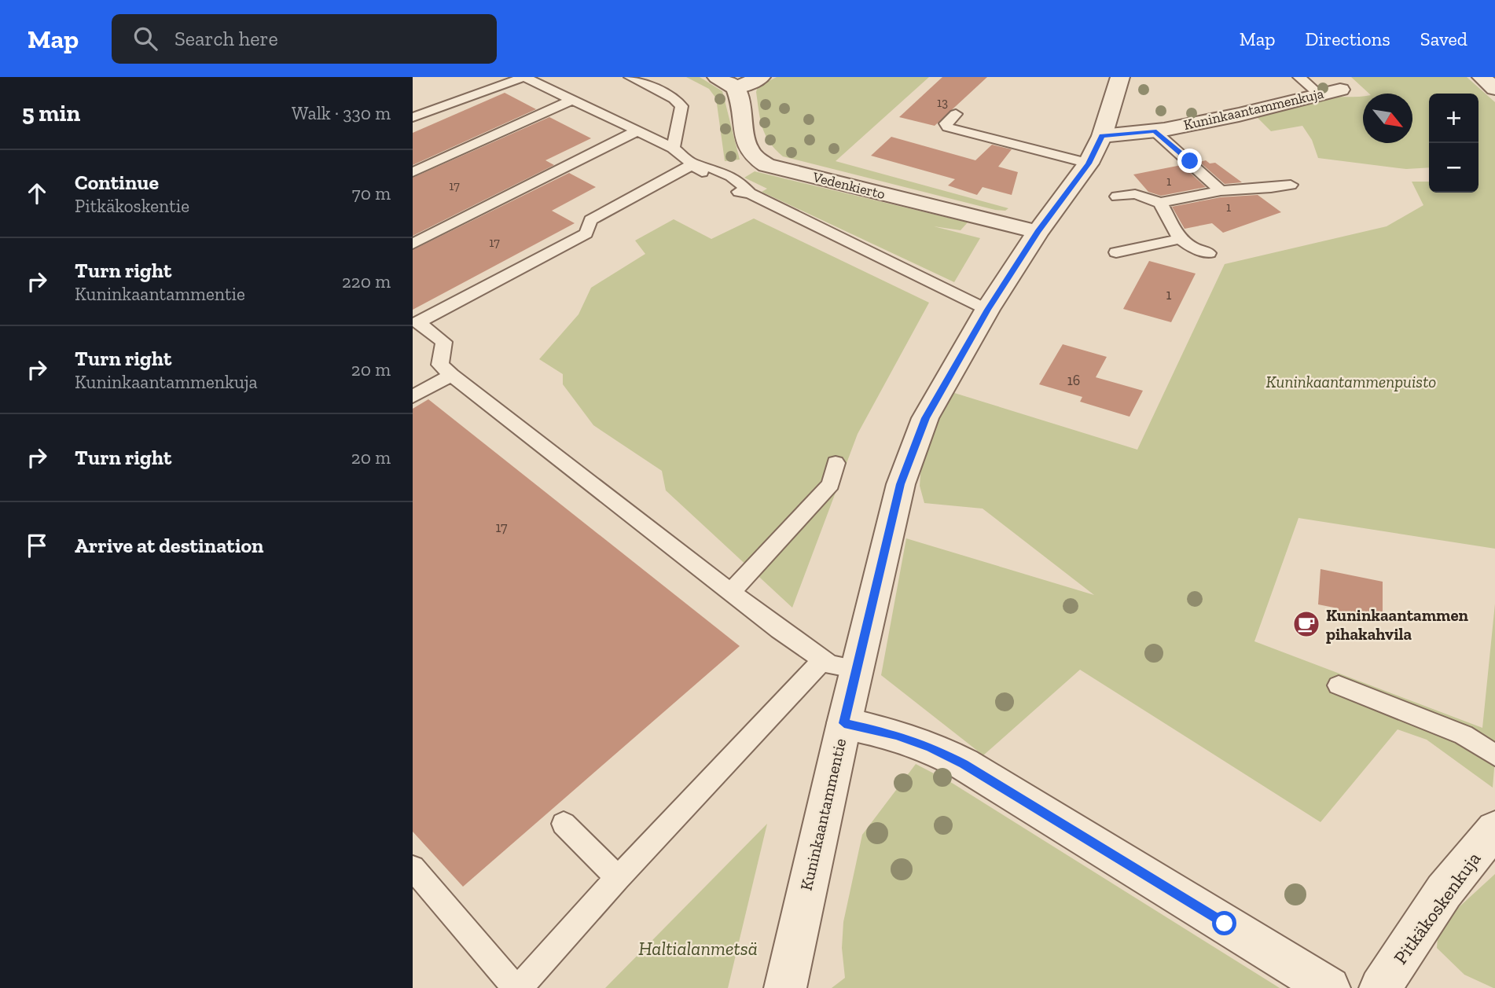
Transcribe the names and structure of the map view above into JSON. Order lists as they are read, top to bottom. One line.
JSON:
{"streets":{"street":["Kuninkaantammenkuja","Vedenkierto","Kuninkaantammentie","Pitkäkoskenkuja"]},"crossings":[["Kuninkaantammenkuja","Kuninkaantammentie"],["Vedenkierto","Kuninkaantammentie"]],"parks":["Kuninkaantammenpuisto","Haltialanmetsä"],"places":{"cafe":["Kuninkaantammen pihakahvila"]},"house_numbers":["13","1","17","1","17","1","16","17"],"north":"bottom right","page":{"header":"Map","search":"Search here","nav":["Map","Directions","Saved"],"heading":["5 min","Walk · 330 m"],"map_buttons":["+","−"],"list":[["Continue","Pitkäkoskentie","70 m"],["Turn right","Kuninkaantammentie","220 m"],["Turn right","Kuninkaantammenkuja","20 m"],["Turn right","20 m"],"Arrive at destination"]}}
